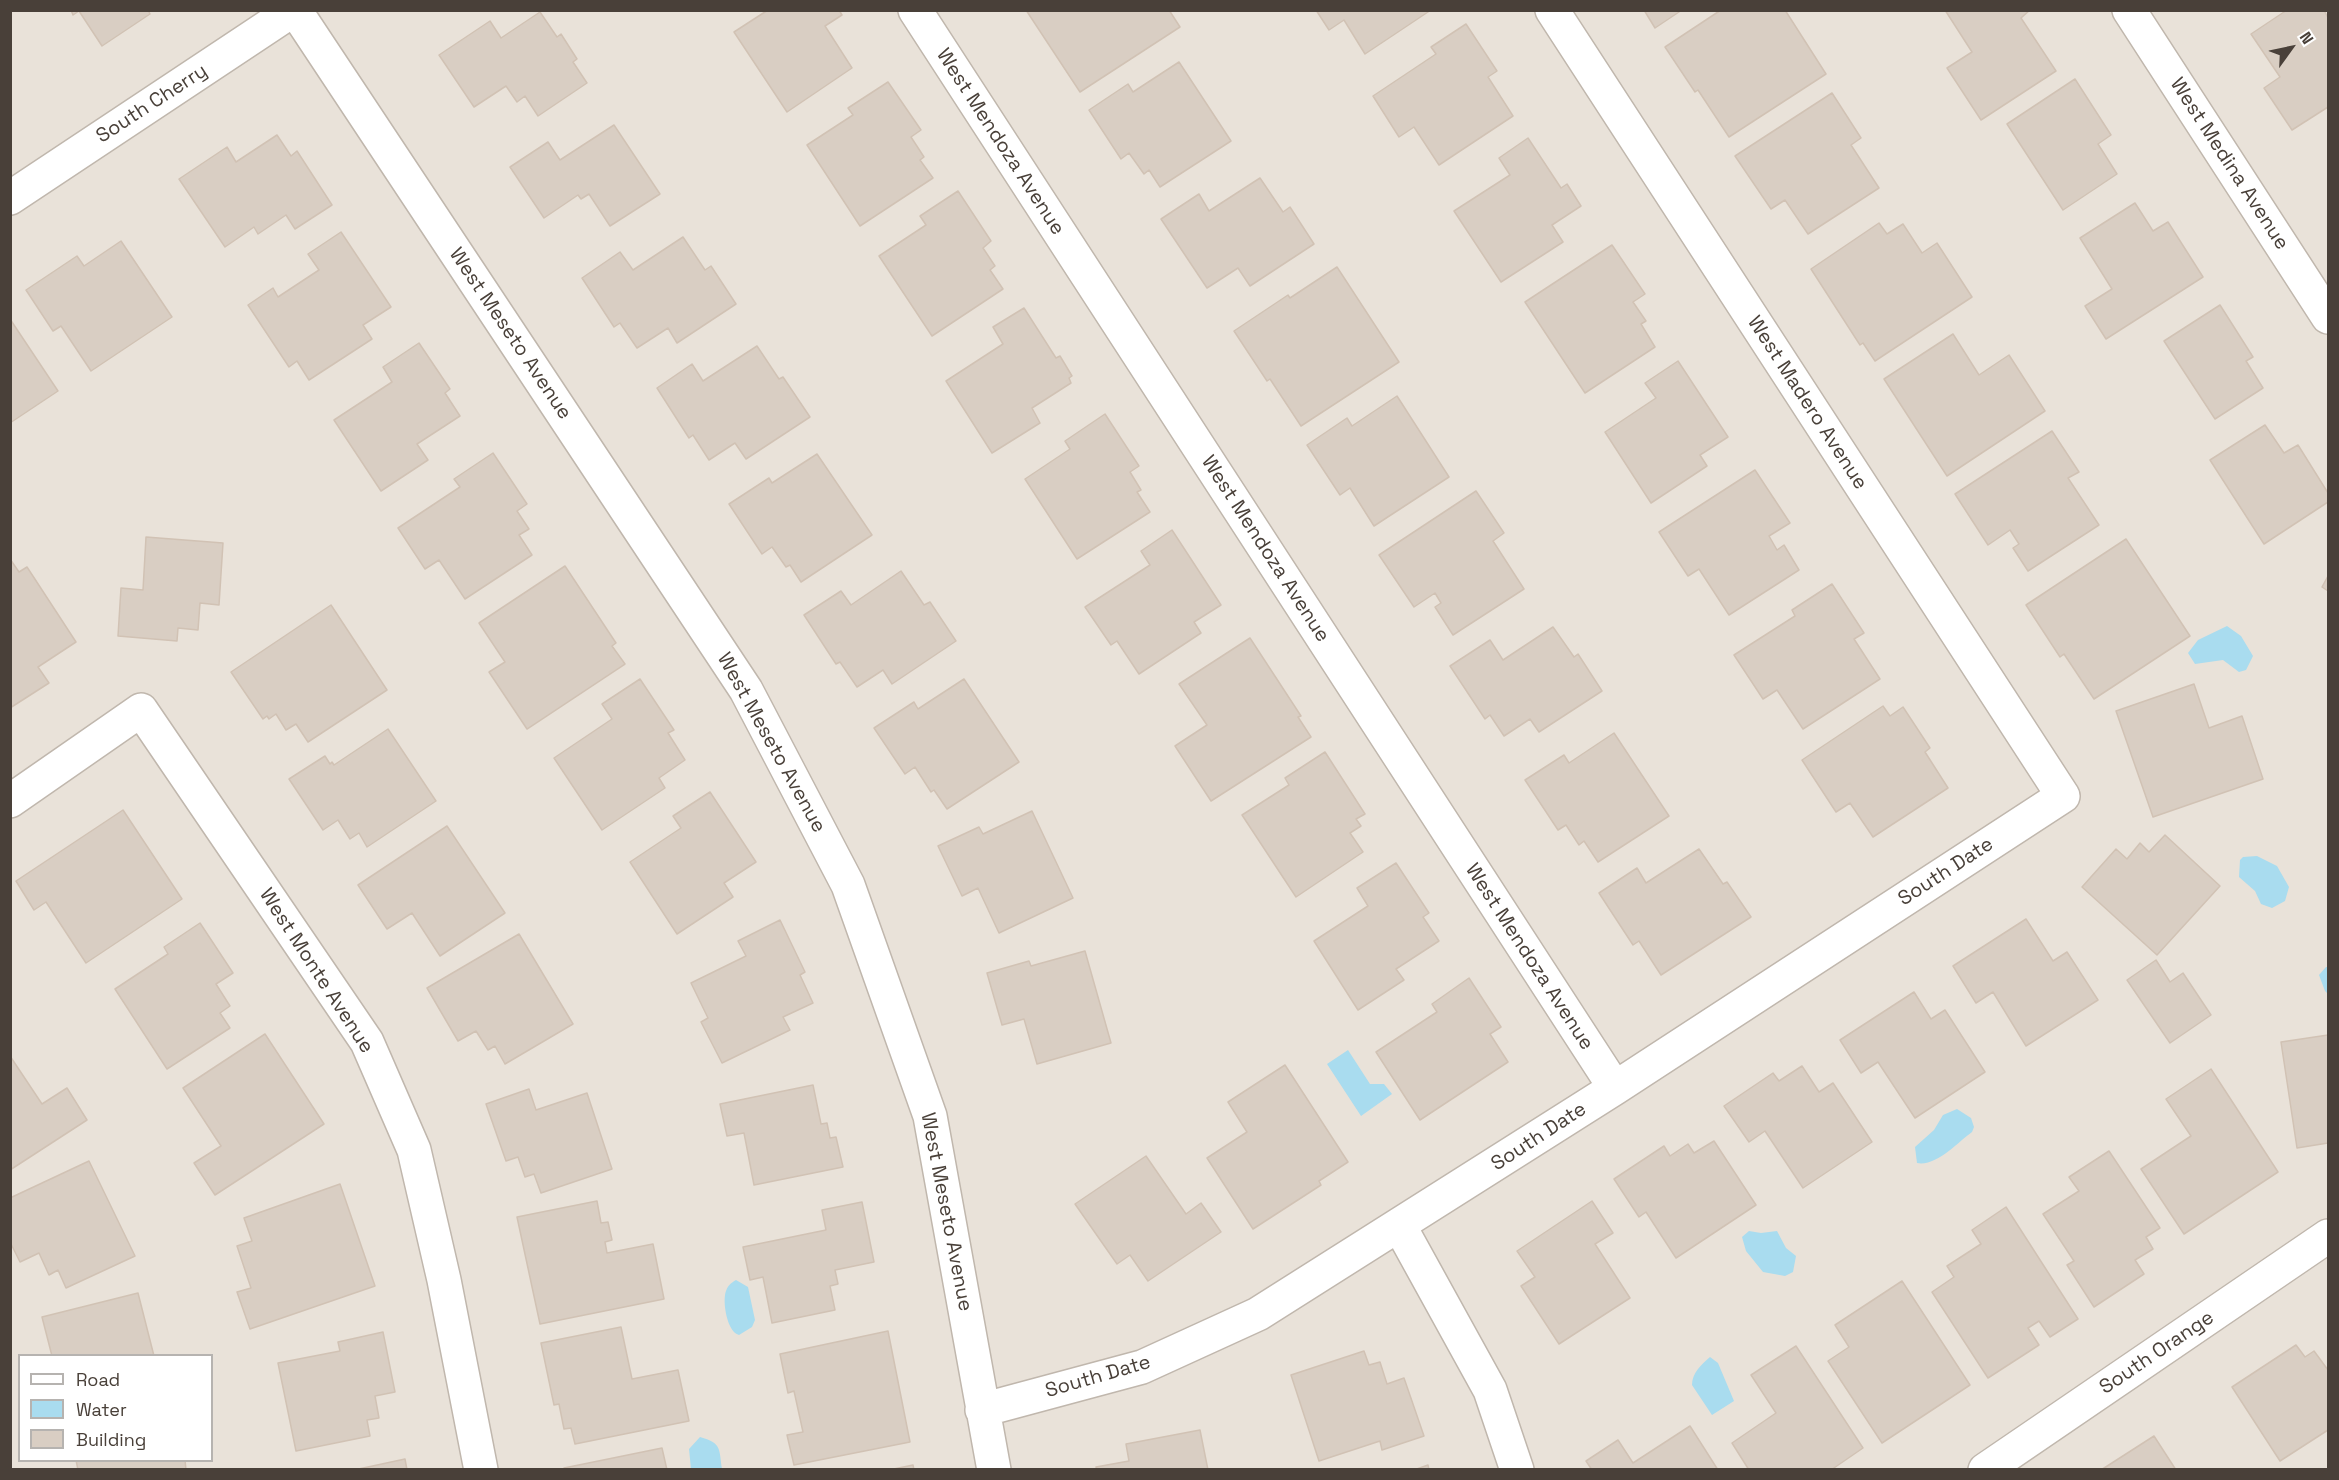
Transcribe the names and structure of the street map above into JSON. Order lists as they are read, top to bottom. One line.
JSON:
{"streets":{"street":["South Cherry","West Mendoza Avenue","West Medina Avenue","West Meseto Avenue","West Madero Avenue","South Date","West Monte Avenue","South Orange"]},"crossings":[["South Cherry","West Meseto Avenue"],["West Mendoza Avenue","South Date"],["West Meseto Avenue","South Date"],["West Madero Avenue","South Date"]],"legend":["Road","Water","Building"],"north":"top right"}
